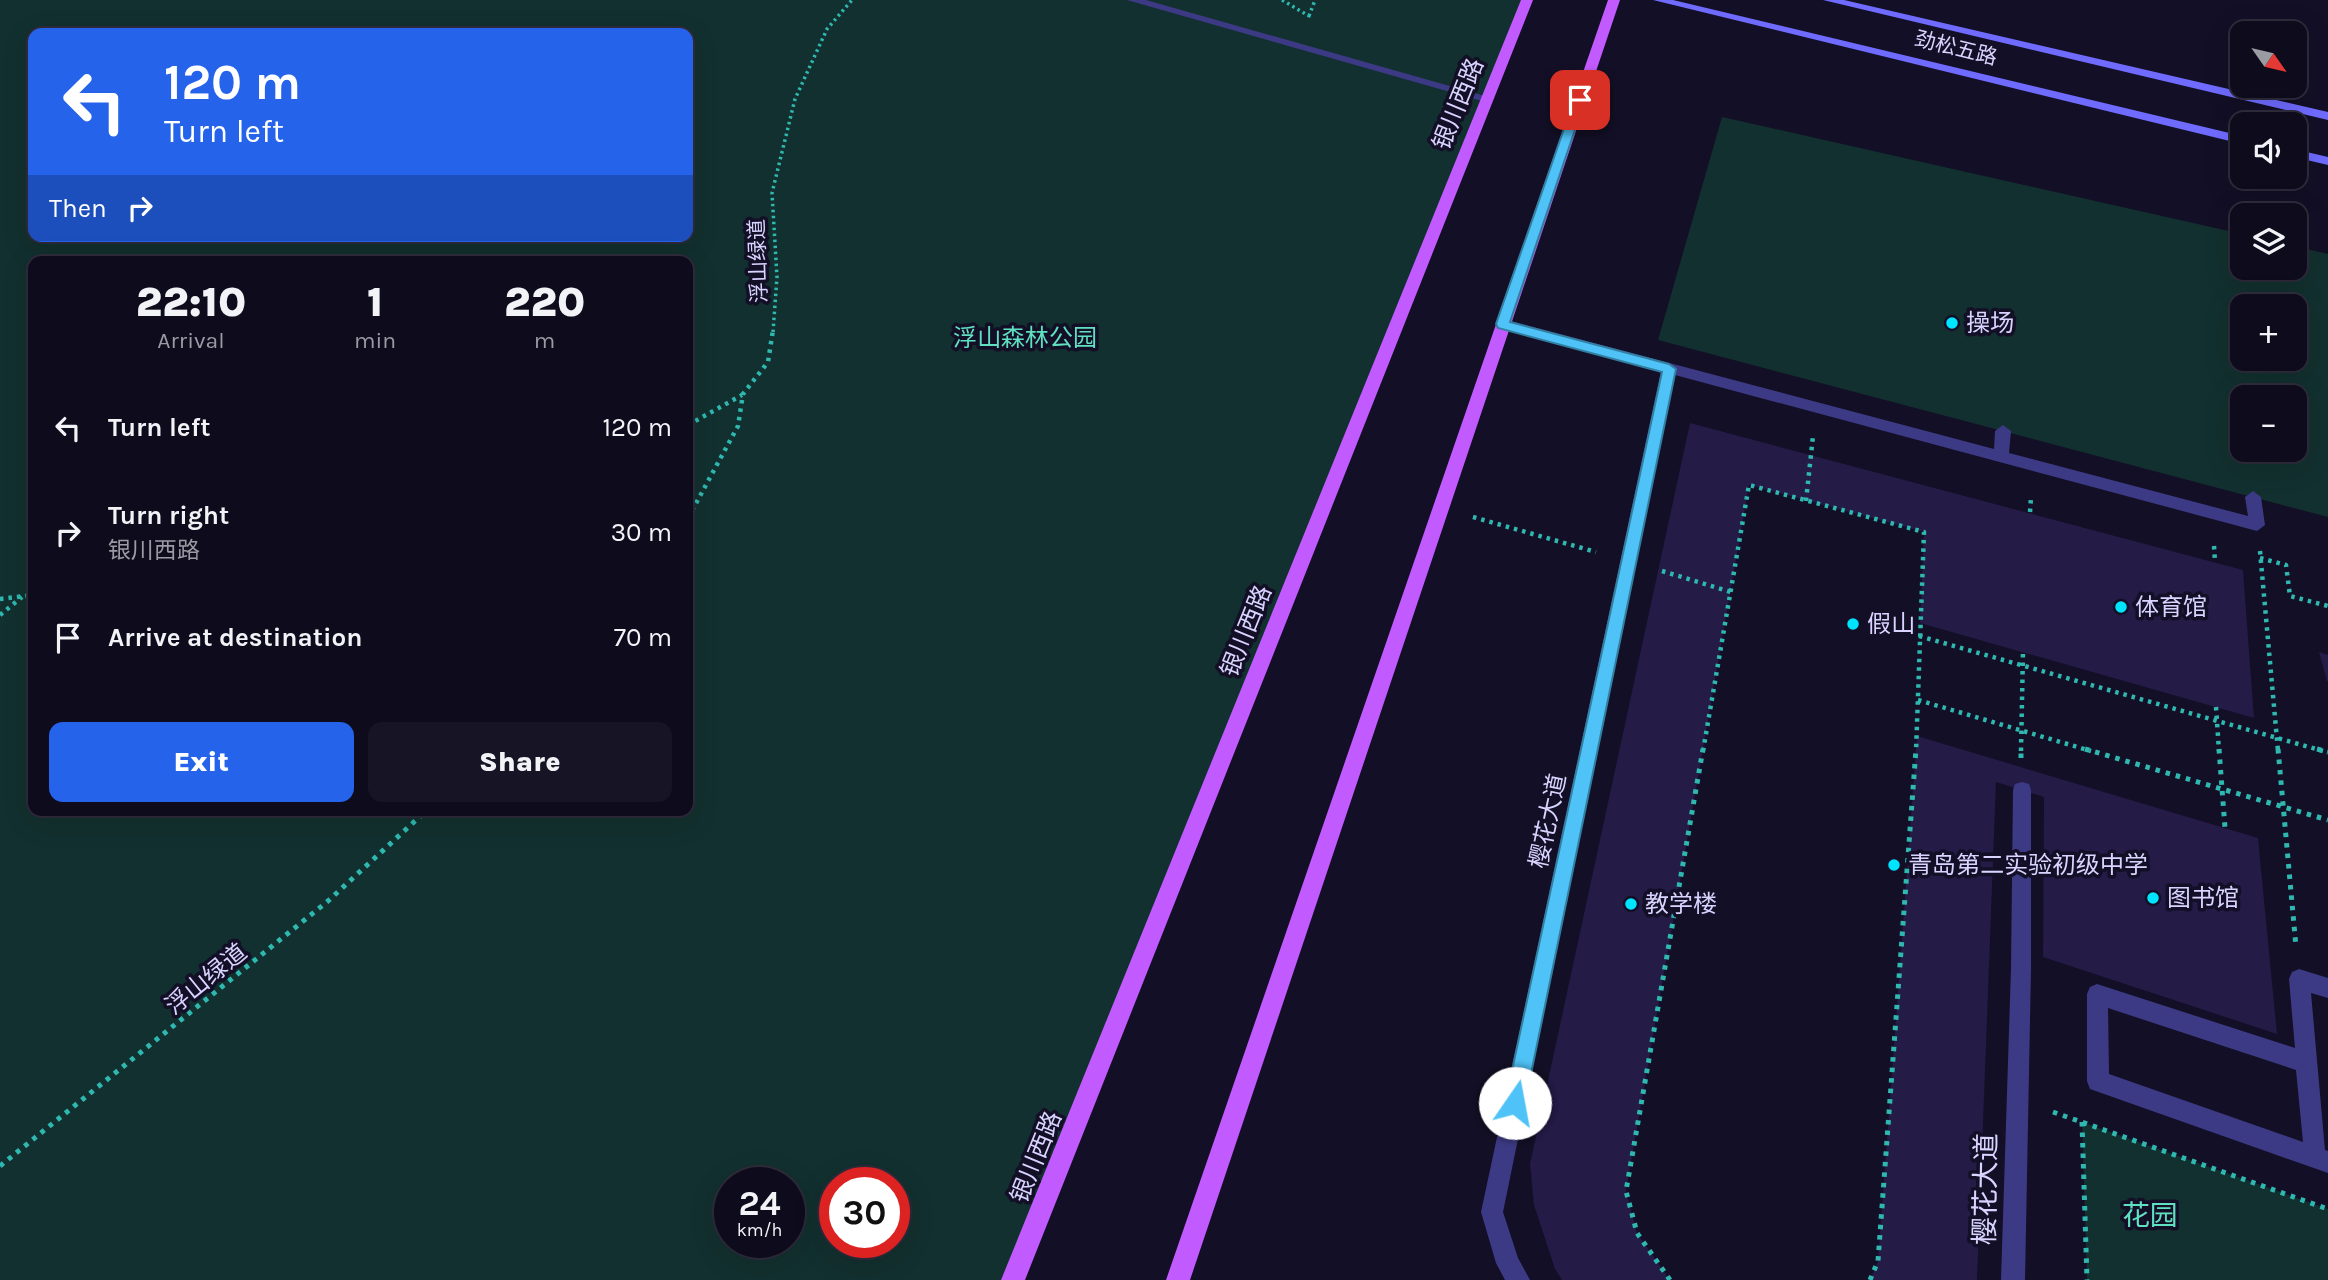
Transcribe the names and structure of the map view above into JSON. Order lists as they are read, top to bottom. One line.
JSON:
{"streets":{"main road":["劲松五路","银川西路"],"street":["樱花大道"],"path":["浮山绿道"]},"parks":["浮山森林公园","花园"],"places":["操场","体育馆","假山","青岛第二实验初级中学","图书馆","教学楼"],"north":"bottom right","page":{"map_buttons":["+","−"],"turn":["120 m","Turn left"],"then":"Then","eta":["22:10","Arrival","1","min","220","m"],"list":[{"name":"Turn left","value":"120 m"},{"name":"Turn right","note":"银川西路","value":"30 m"},{"name":"Arrive at destination","value":"70 m"}],"buttons":["Exit","Share"],"speed":"24 km/h","limit":"30"}}
